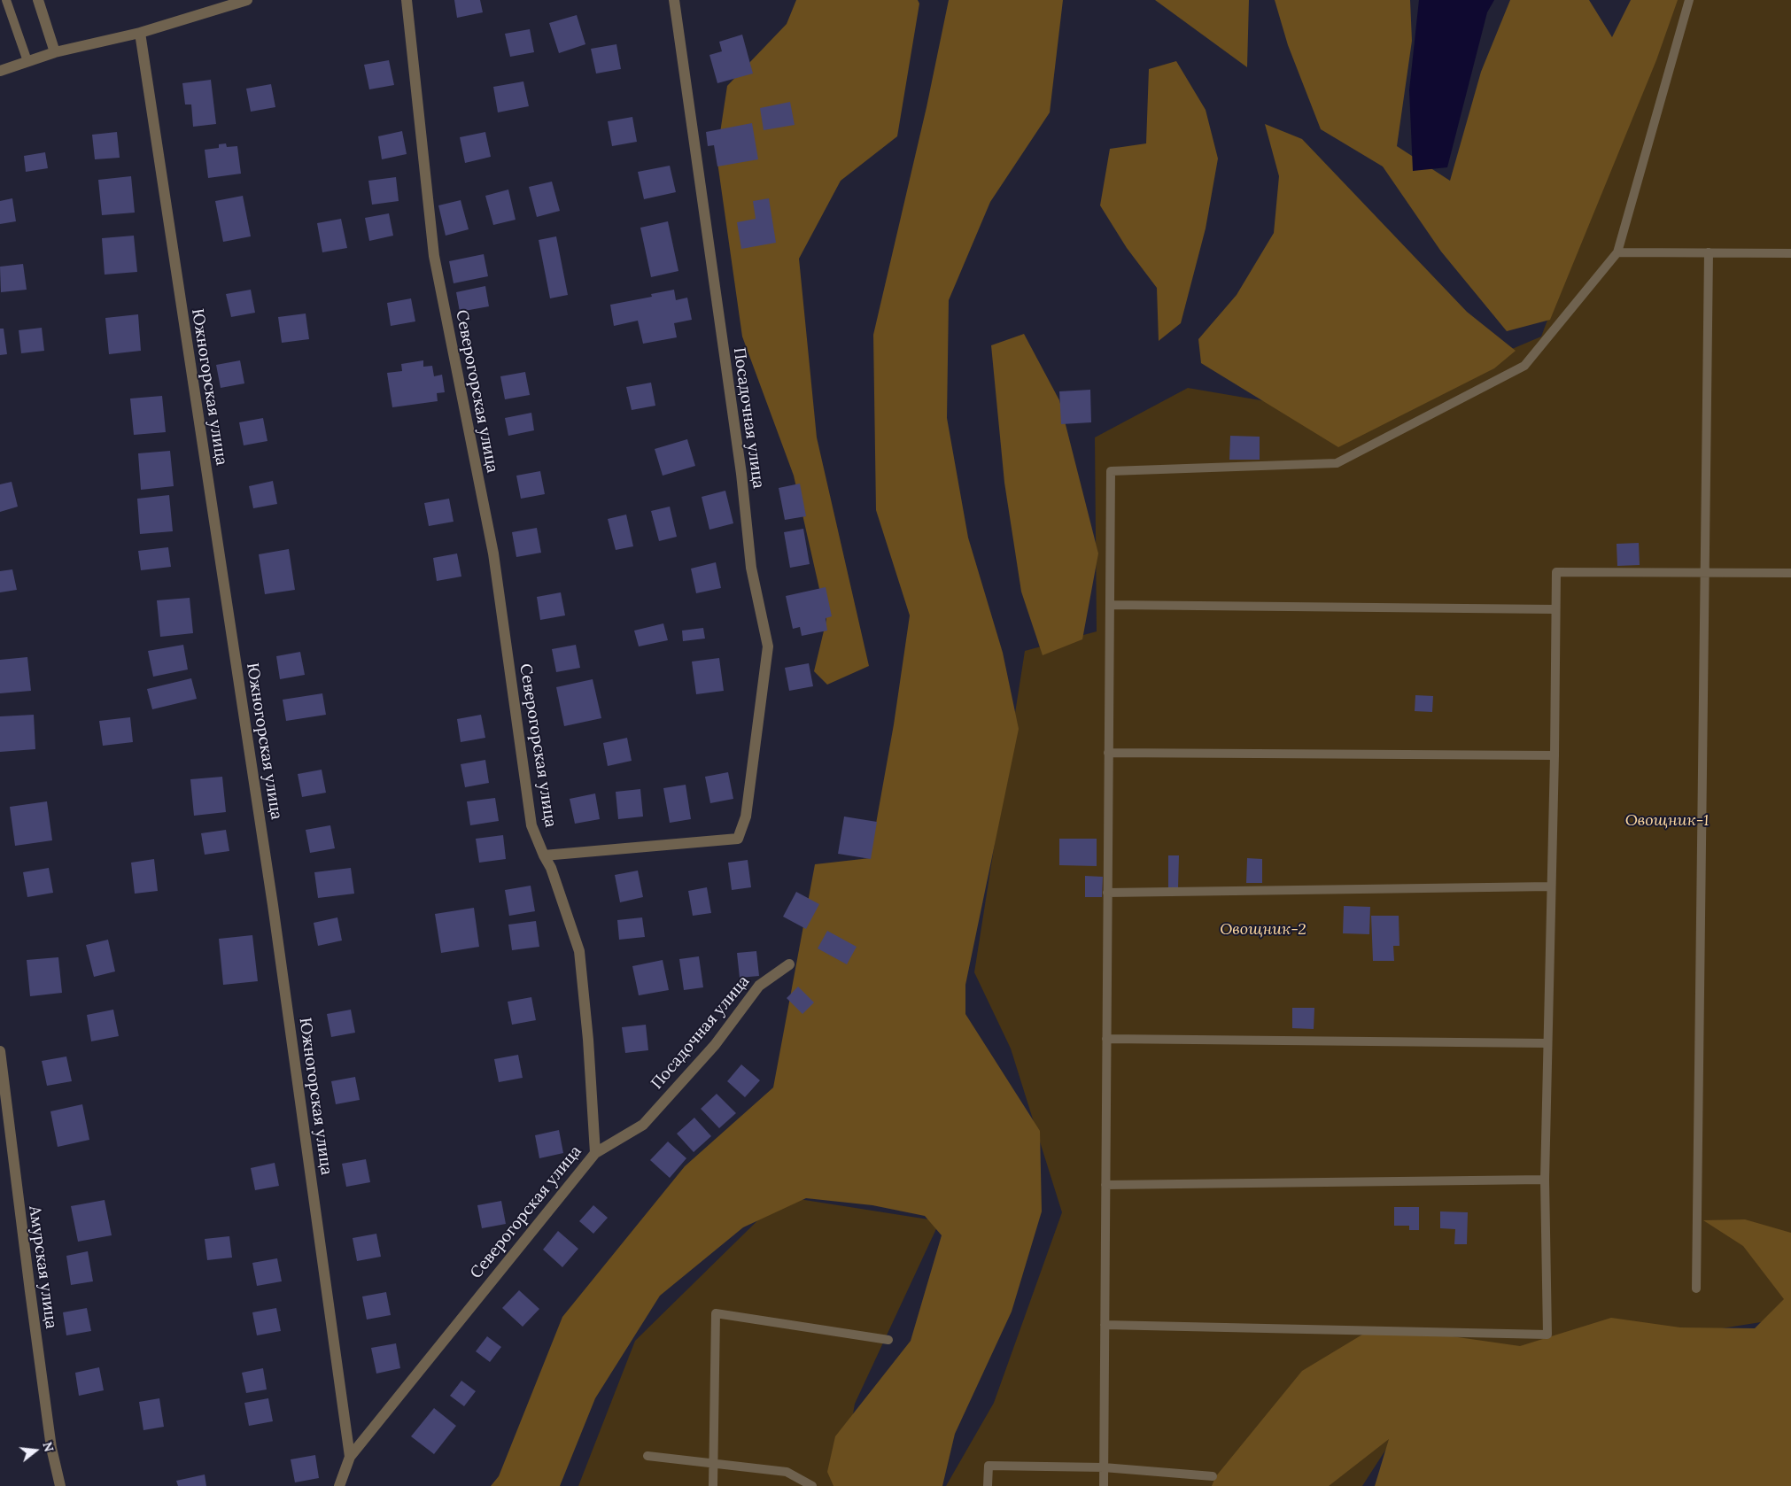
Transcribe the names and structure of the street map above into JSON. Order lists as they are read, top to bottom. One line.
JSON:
{"streets":{"street":["Южногорская улица","Северогорская улица","Посадочная улица","Амурская улица"]},"crossings":[["Южногорская улица","Северогорская улица"],["Северогорская улица","Посадочная улица"]],"parks":["Овощник-1","Овощник-2"],"north":"right"}
